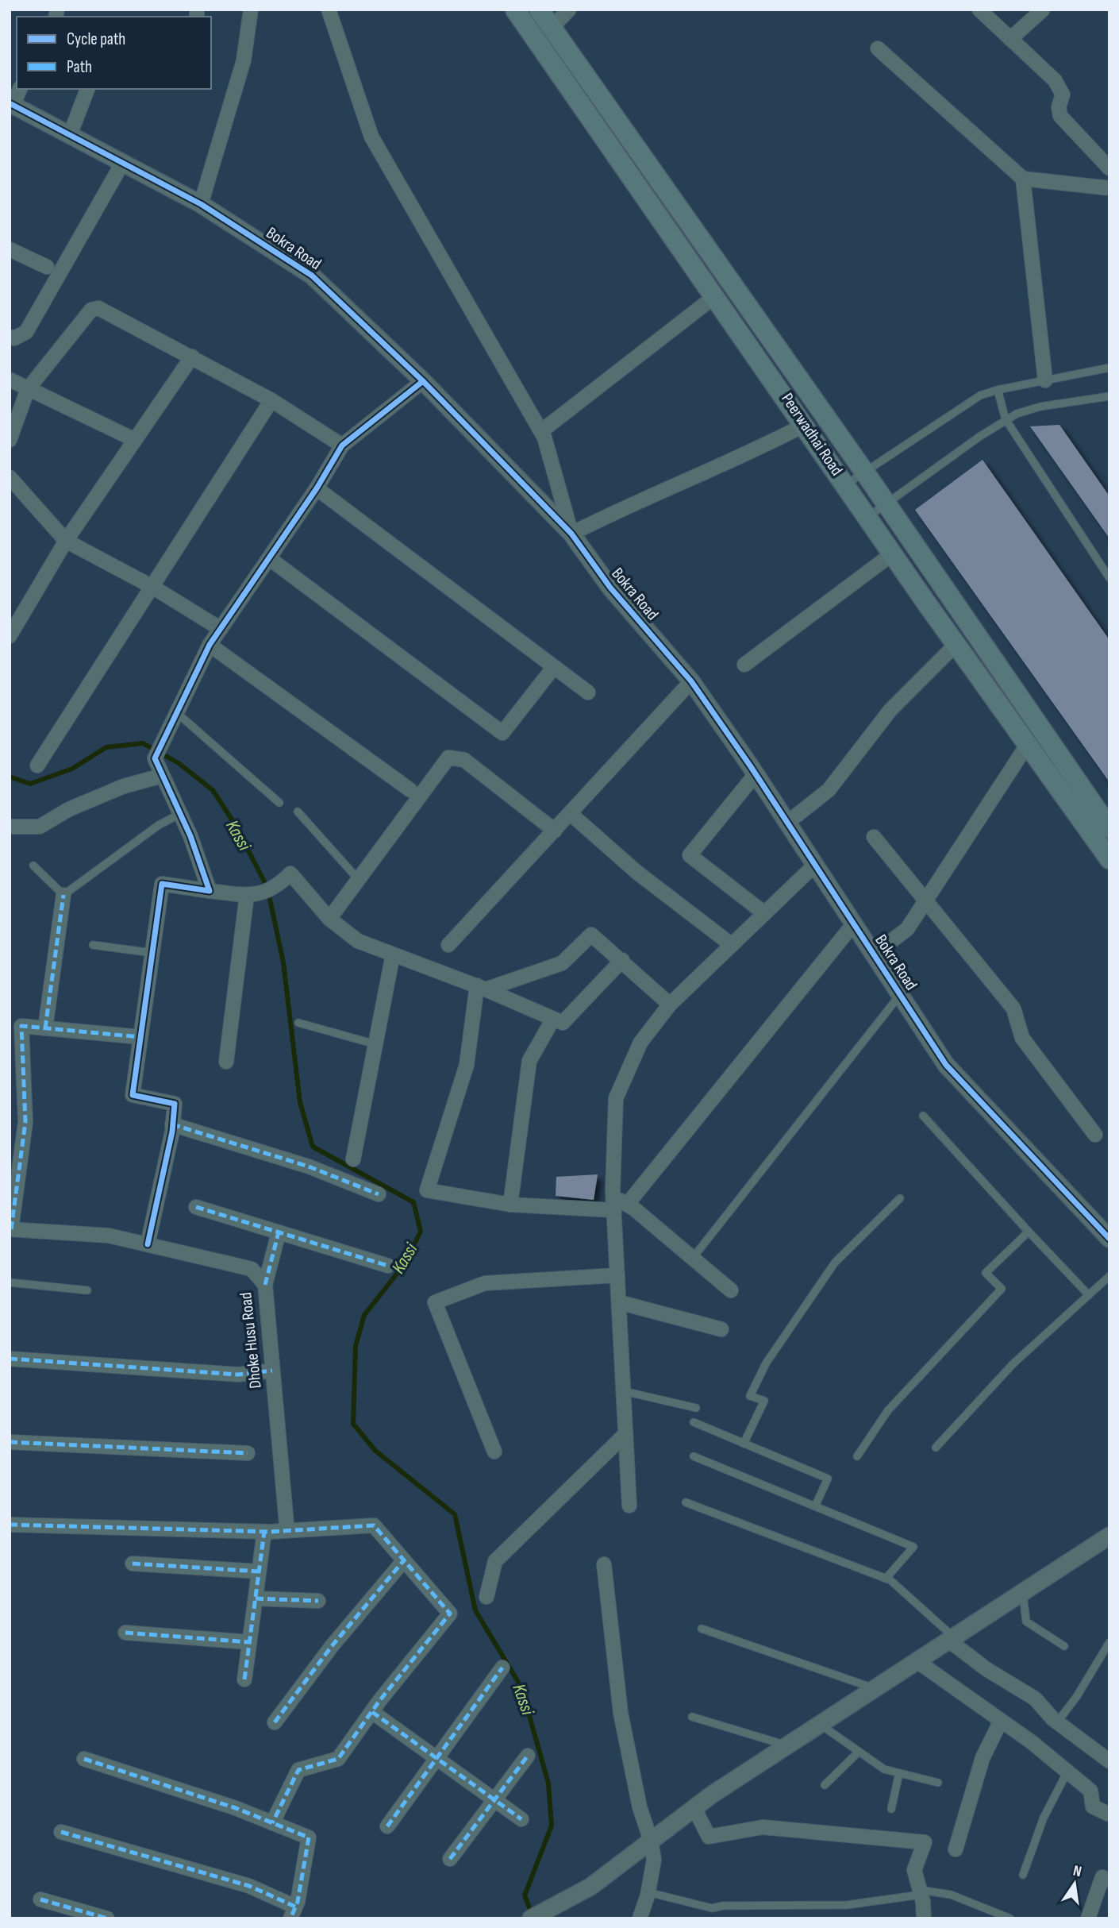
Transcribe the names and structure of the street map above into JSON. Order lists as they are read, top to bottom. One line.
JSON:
{"streets":{"main road":["Peerwadhai Road"],"street":["Bokra Road","Dhoke Husu Road"]},"water":["Kassi"],"legend":["Cycle path","Path"],"north":"top"}
